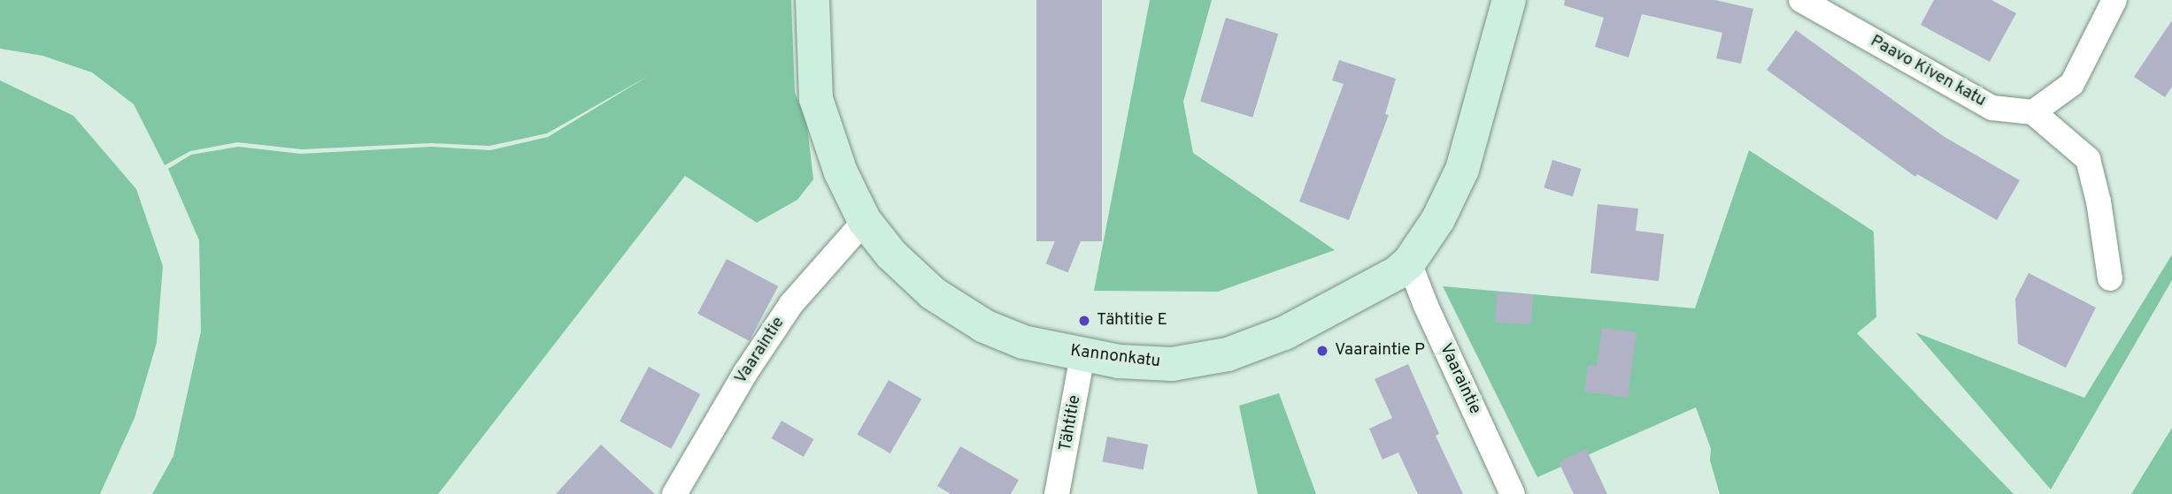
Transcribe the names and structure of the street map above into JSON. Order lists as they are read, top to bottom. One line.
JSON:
{"streets":{"street":["Paavo Kiven katu","Vaaraintie","Kannonkatu","Tähtitie"]},"crossings":[["Vaaraintie","Kannonkatu"],["Kannonkatu","Tähtitie"]],"places":["Tähtitie E","Vaaraintie P"]}
